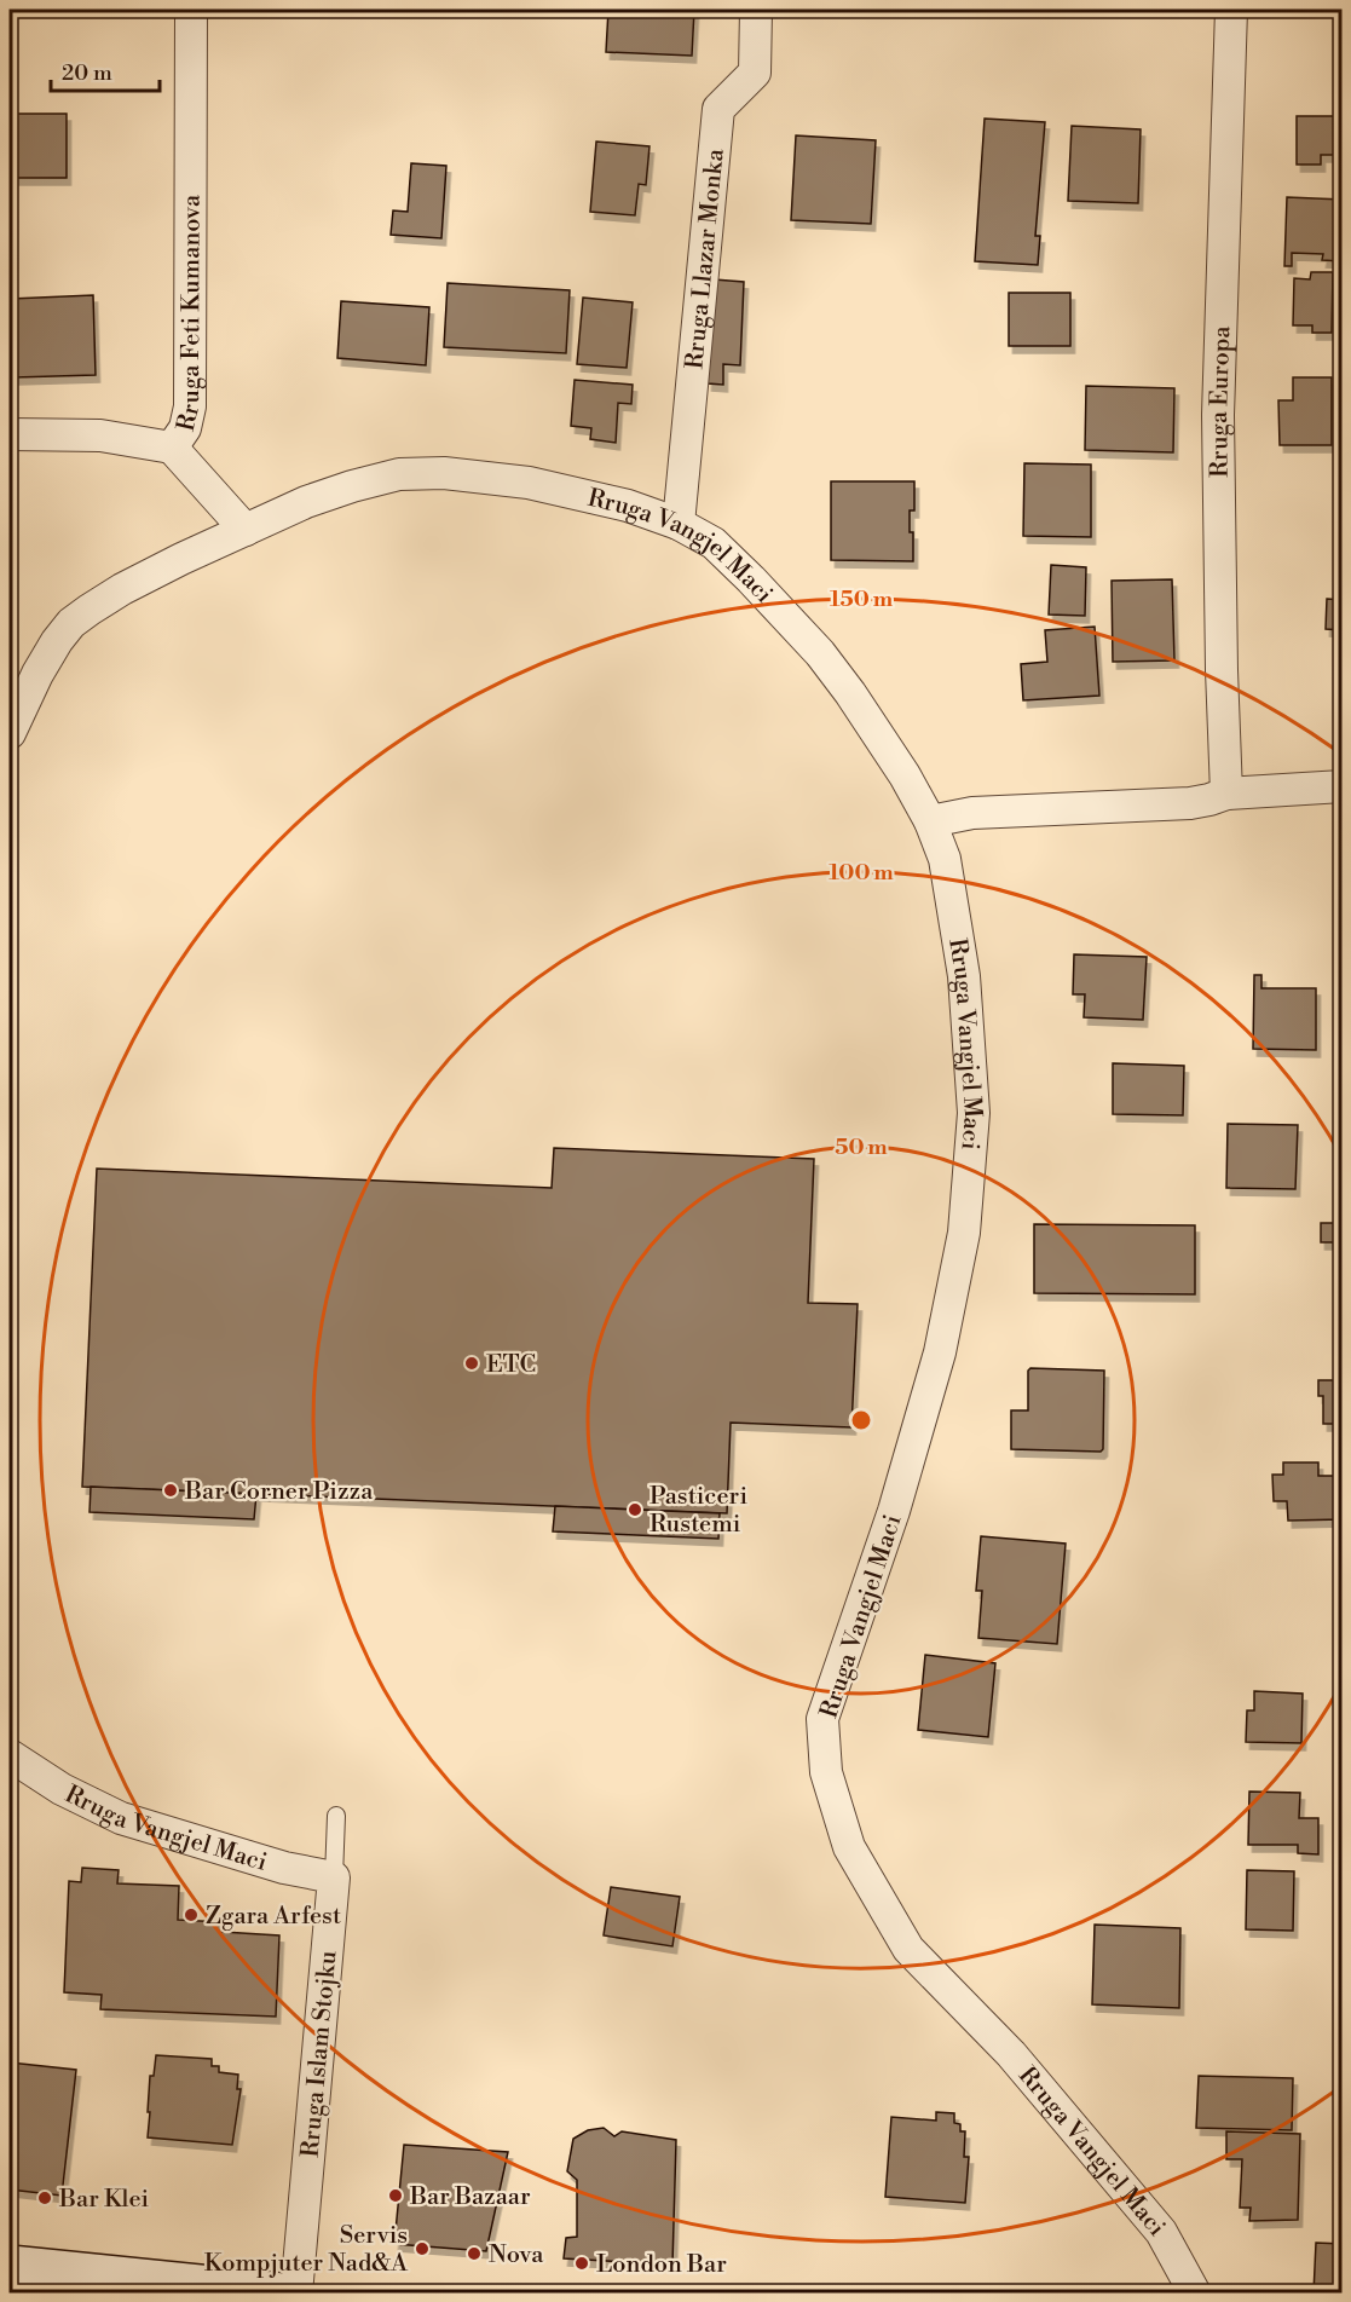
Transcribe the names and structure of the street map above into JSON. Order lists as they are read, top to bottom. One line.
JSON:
{"streets":{"street":["Rruga Llazar Monka","Rruga Feti Kumanova","Rruga Europa","Rruga Vangjel Maci","Rruga Islam Stojku"]},"crossings":[["Rruga Llazar Monka","Rruga Vangjel Maci"],["Rruga Vangjel Maci","Rruga Islam Stojku"]],"places":["ETC","Bar Corner Pizza","Pasticeri Rustemi","Zgara Arfest","Bar Bazaar","Bar Klei","Servis Kompjuter Nad&A","Nova","London Bar"],"scale_bar":"20 m","rings":["150 m","100 m","50 m"]}
